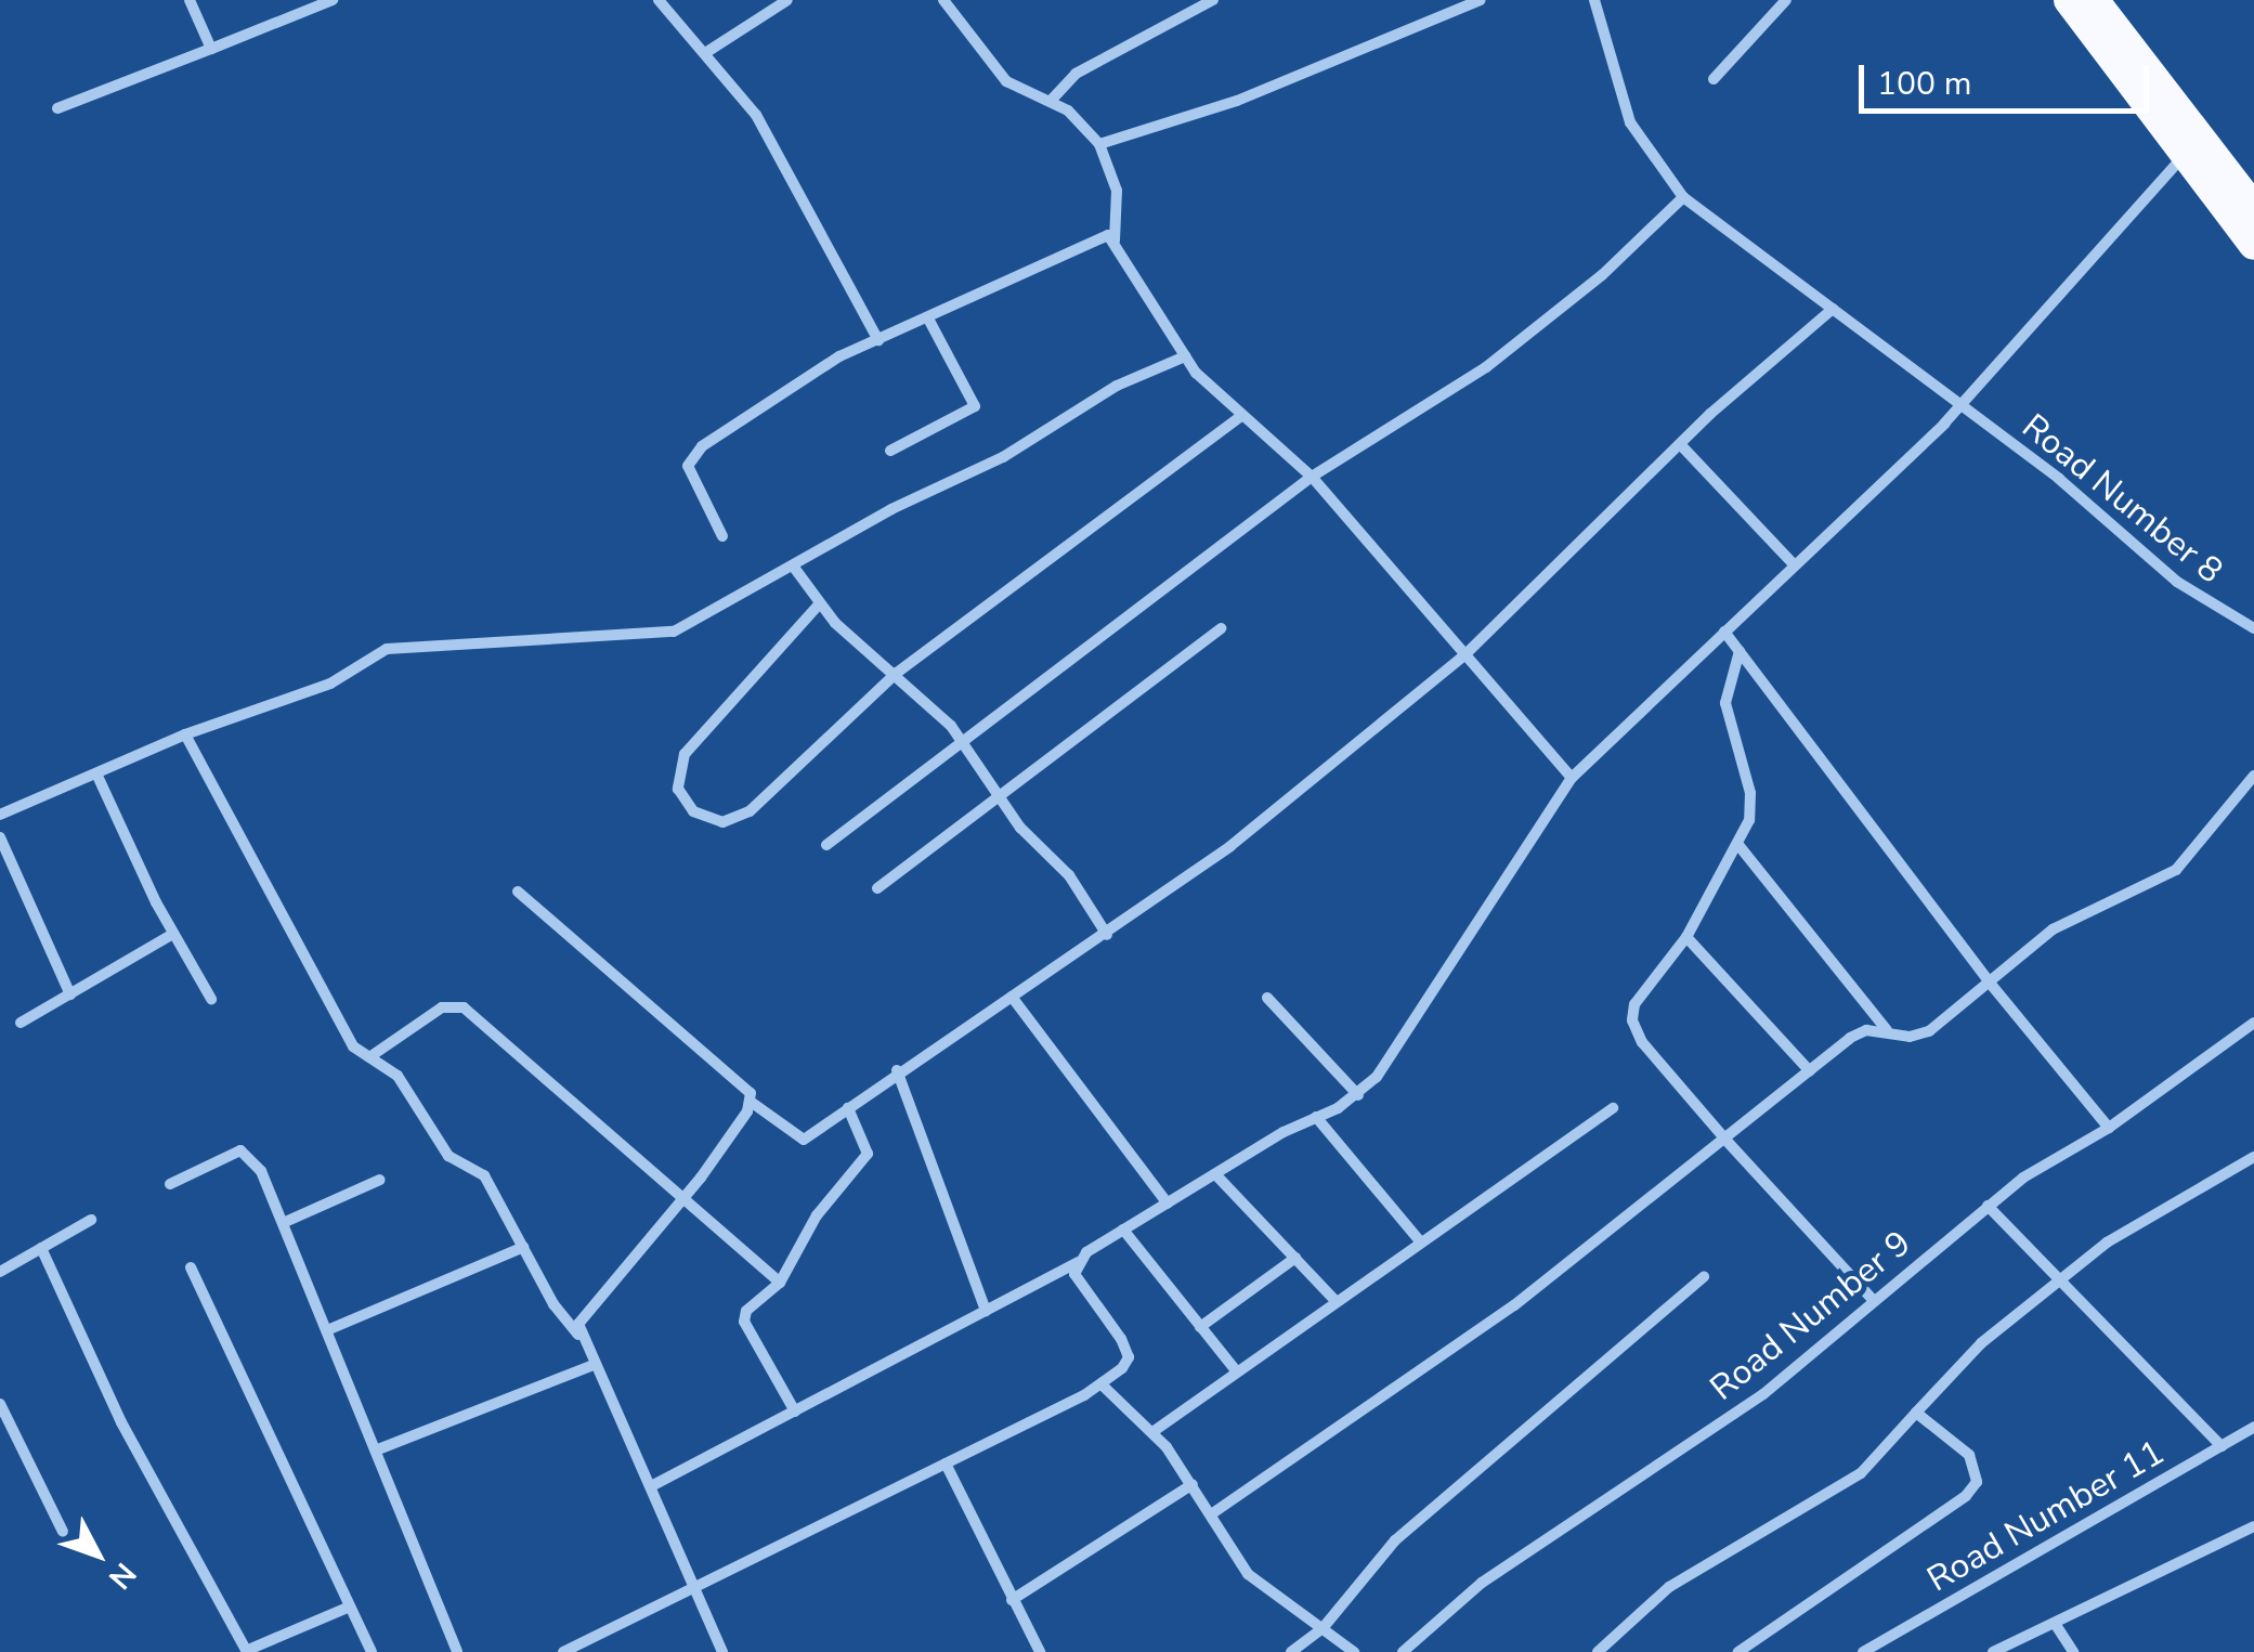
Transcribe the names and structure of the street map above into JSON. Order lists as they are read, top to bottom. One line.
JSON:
{"streets":{"street":["Road Number 8","Road Number 9","Road Number 11"]},"scale_bar":"100 m","north":"bottom right"}
